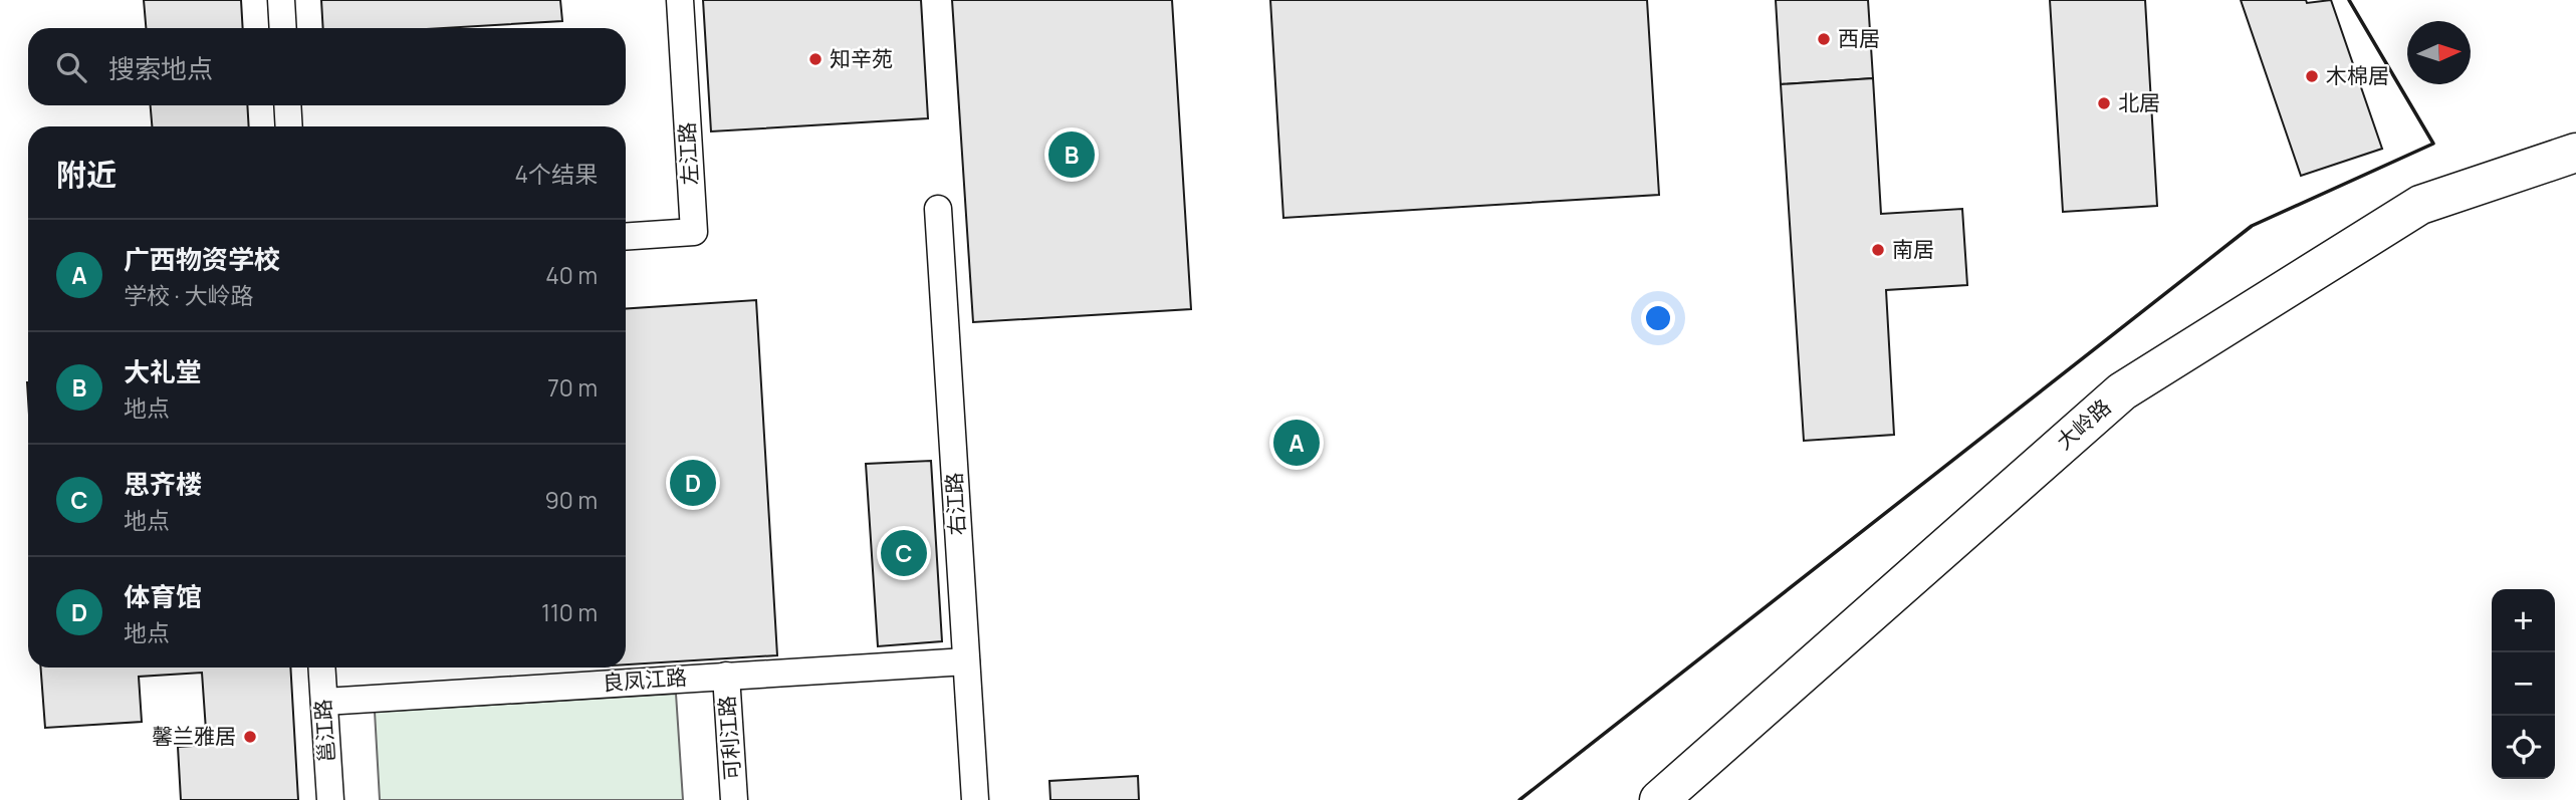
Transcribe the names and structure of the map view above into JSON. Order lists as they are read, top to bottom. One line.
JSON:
{"streets":{"street":["大岭路"],"lane":["左江路","右江路","良凤江路","邕江路","可利江路"]},"crossings":[["右江路","良凤江路"],["良凤江路","邕江路"],["良凤江路","可利江路"]],"places":["西居","知辛苑","木棉居","北居","南居","馨兰雅居"],"north":"right","page":{"search":"搜索地点","heading":["附近","4个结果"],"pins":["B","A","D","C"],"list":[{"mark":"A","name":"广西物资学校","note":"学校 · 大岭路","value":"40 m"},{"mark":"B","name":"大礼堂","note":"地点","value":"70 m"},{"mark":"C","name":"思齐楼","note":"地点","value":"90 m"},{"mark":"D","name":"体育馆","note":"地点","value":"110 m"}],"map_buttons":["+","−"]}}
